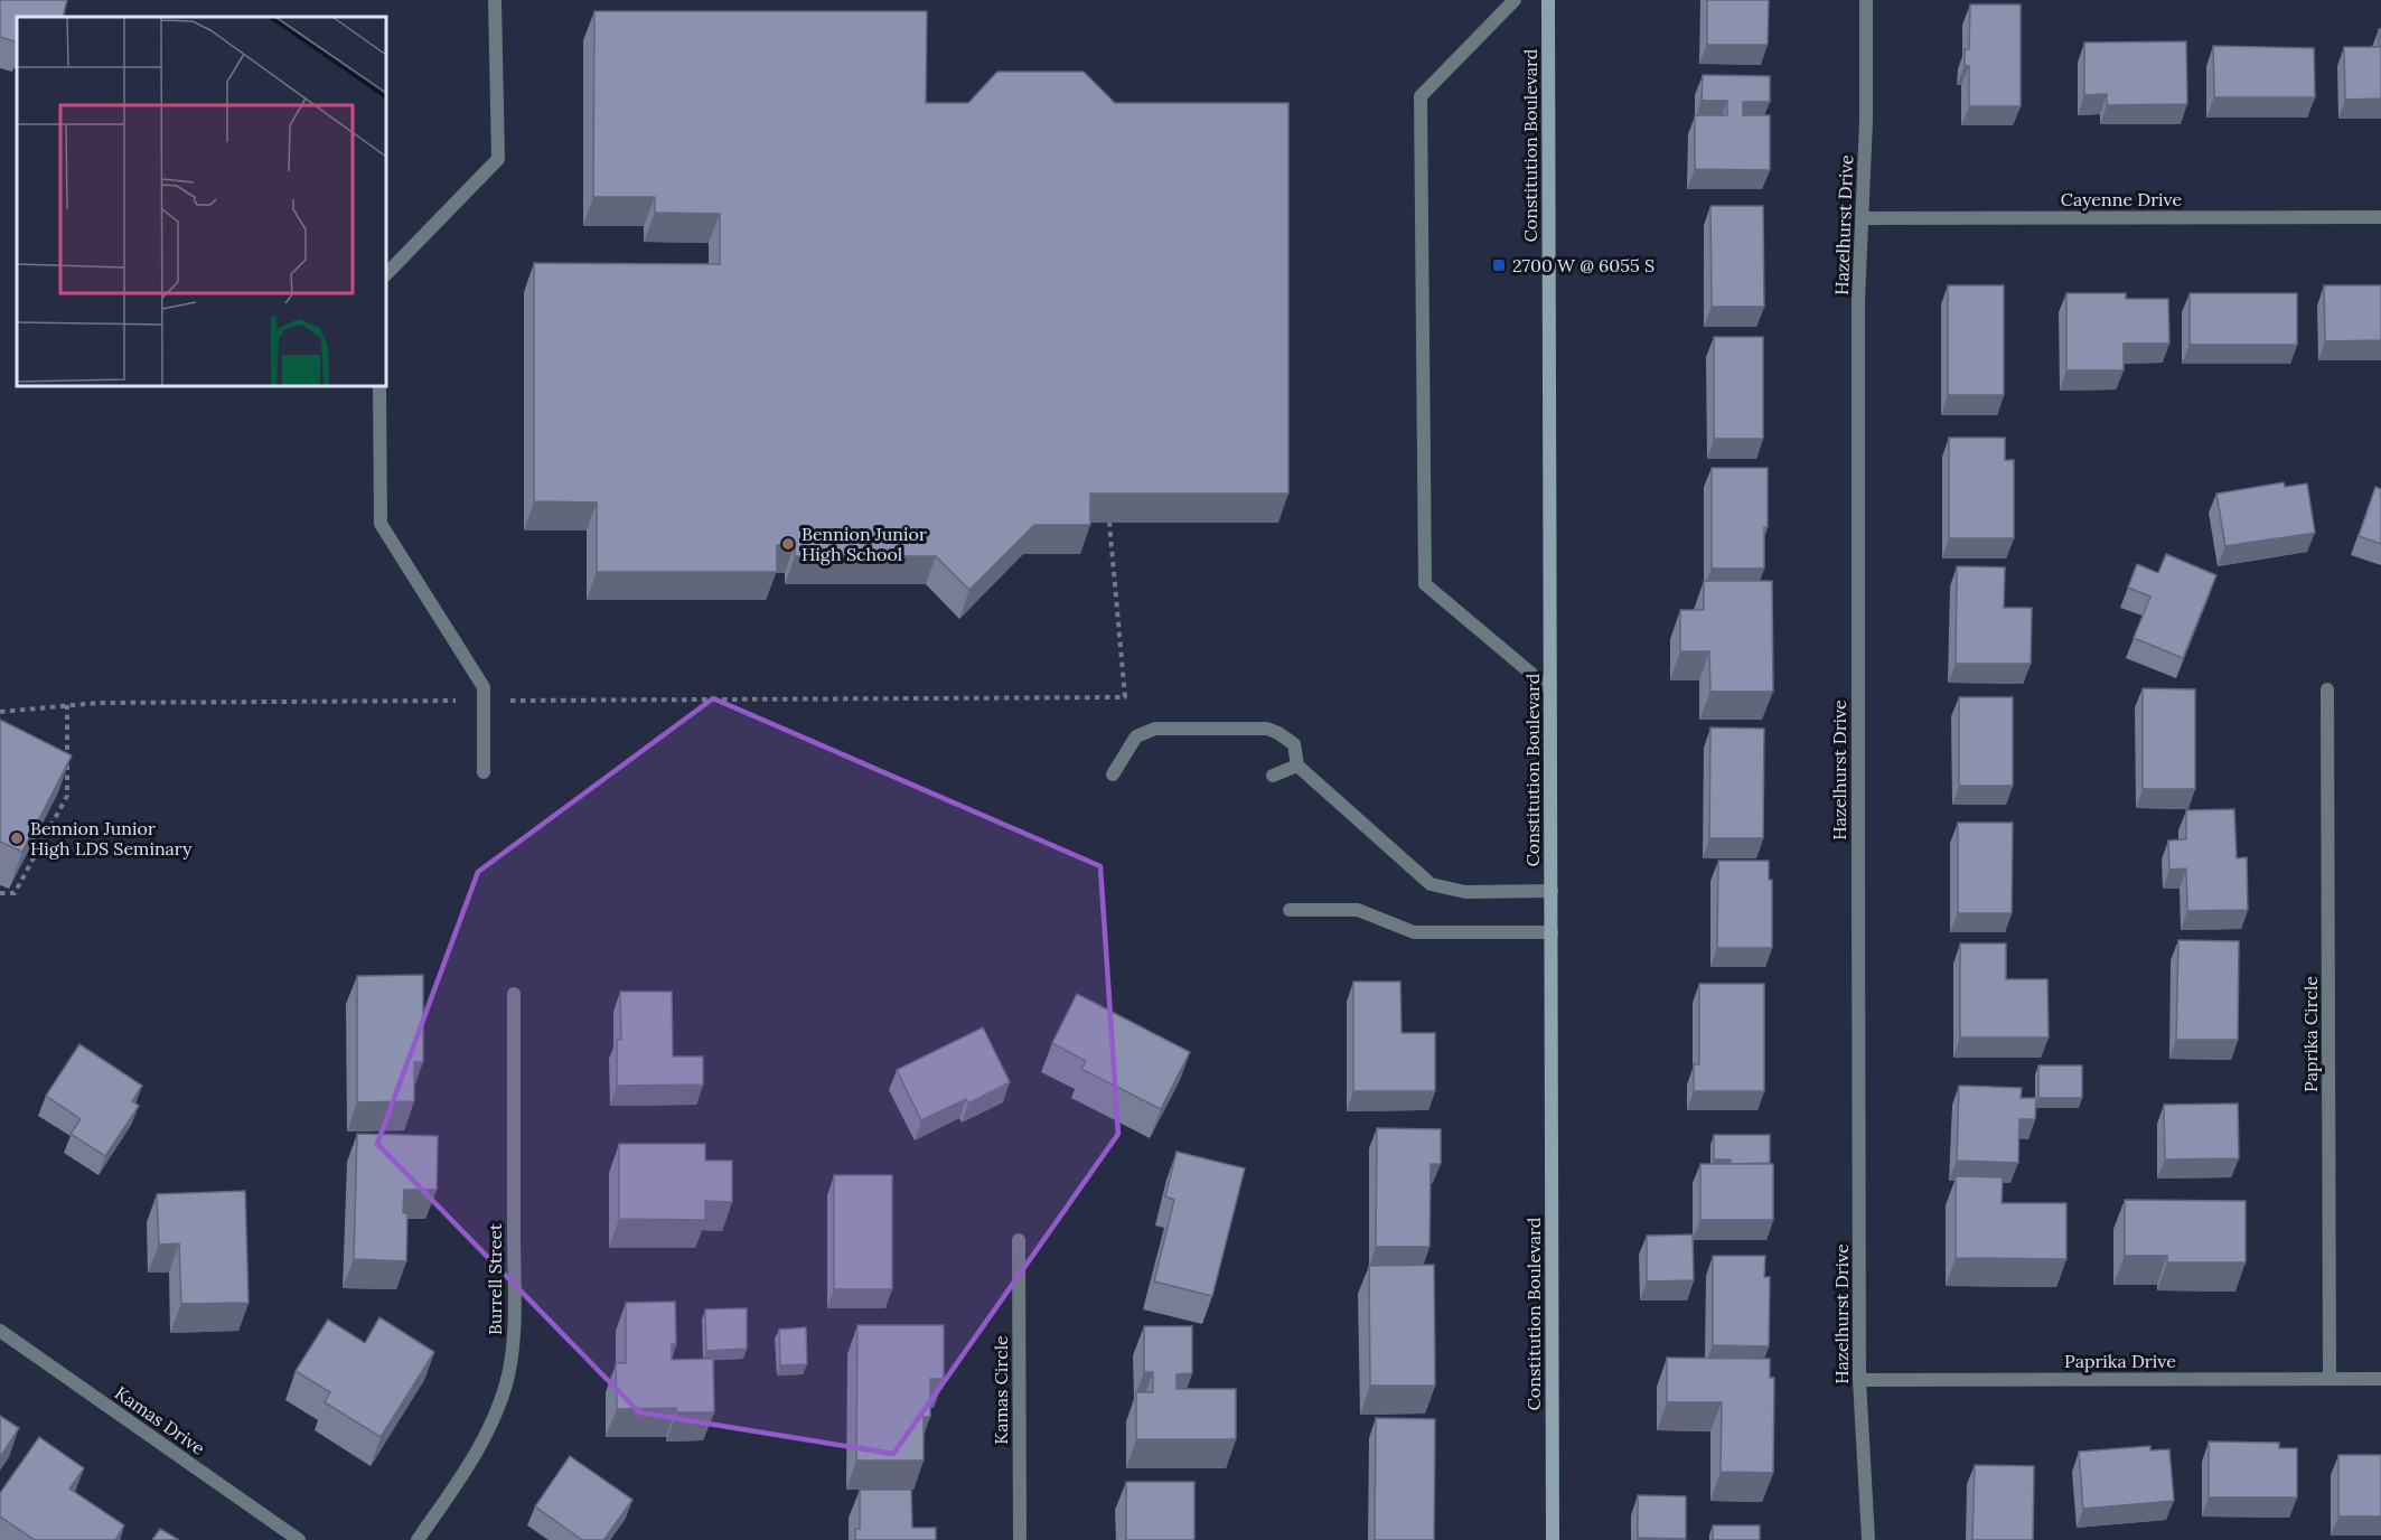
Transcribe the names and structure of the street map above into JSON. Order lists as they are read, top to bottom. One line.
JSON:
{"streets":{"main road":["Constitution Boulevard"],"street":["Cayenne Drive","Hazelhurst Drive","Paprika Circle","Burrell Street","Paprika Drive","Kamas Circle","Kamas Drive"]},"crossings":[["Cayenne Drive","Hazelhurst Drive"],["Hazelhurst Drive","Paprika Drive"],["Paprika Circle","Paprika Drive"]],"places":{"transit":["2700 W @ 6055 S"],"other":["Bennion Junior High School","Bennion Junior High LDS Seminary"]}}
